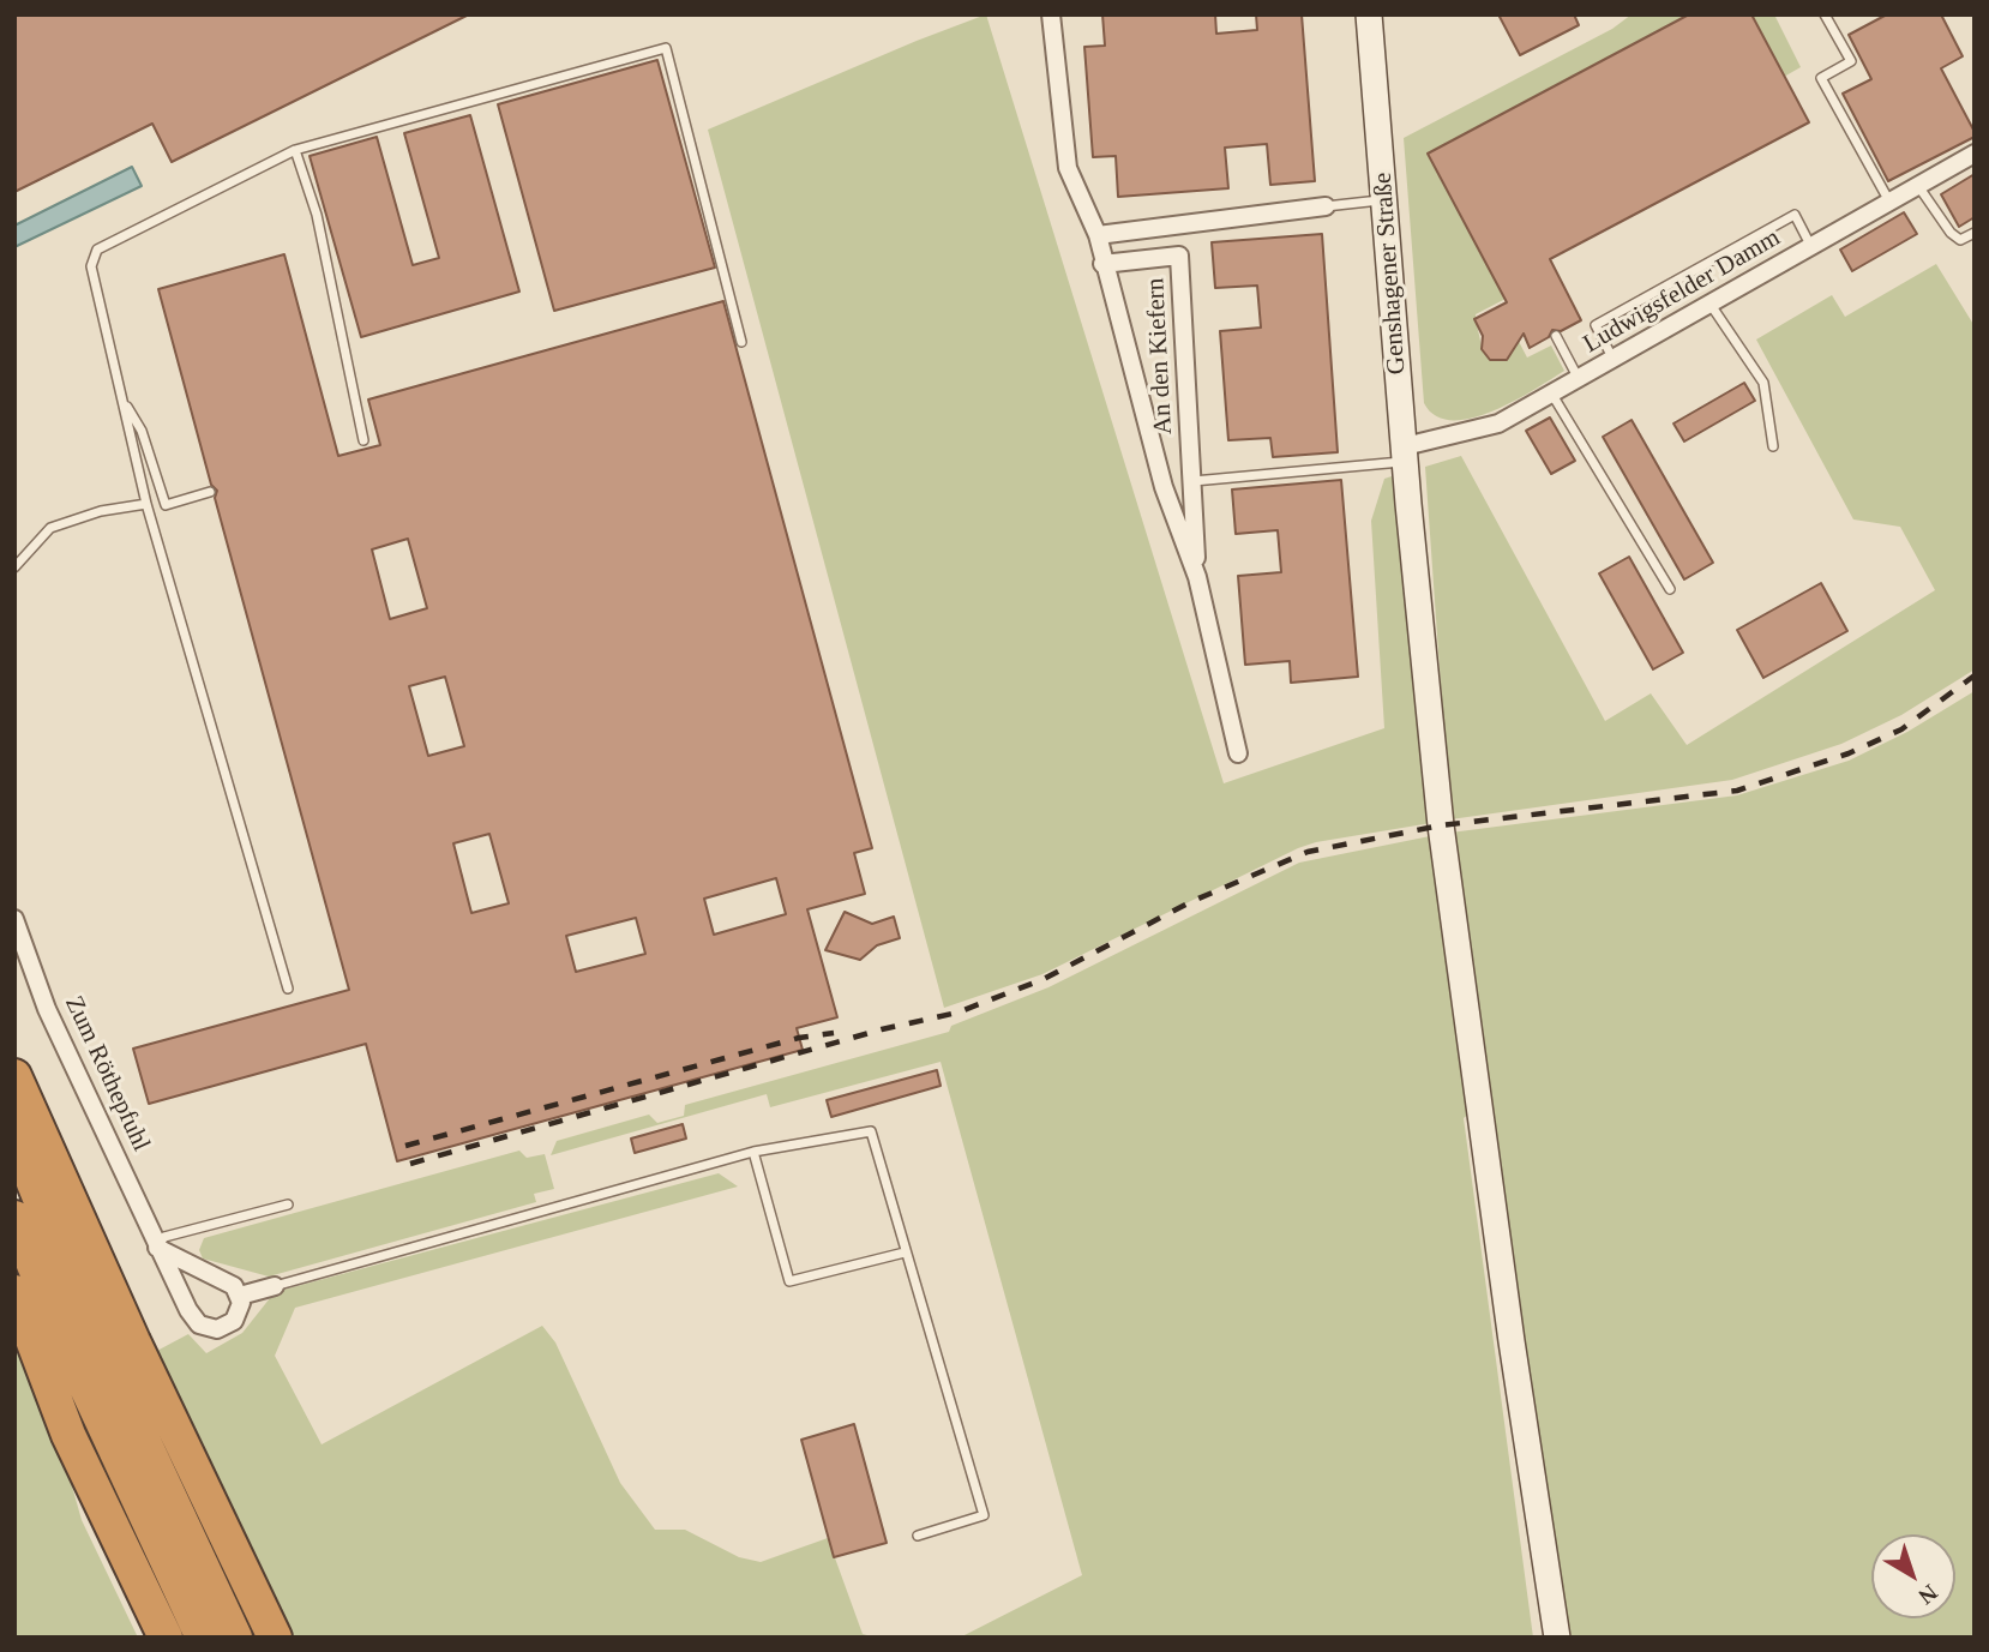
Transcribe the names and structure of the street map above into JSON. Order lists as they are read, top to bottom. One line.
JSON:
{"streets":{"main road":["Genshagener Straße"],"street":["Ludwigsfelder Damm","An den Kiefern","Zum Röthepfuhl"]},"crossings":[["Genshagener Straße","Ludwigsfelder Damm"]],"north":"bottom right"}
